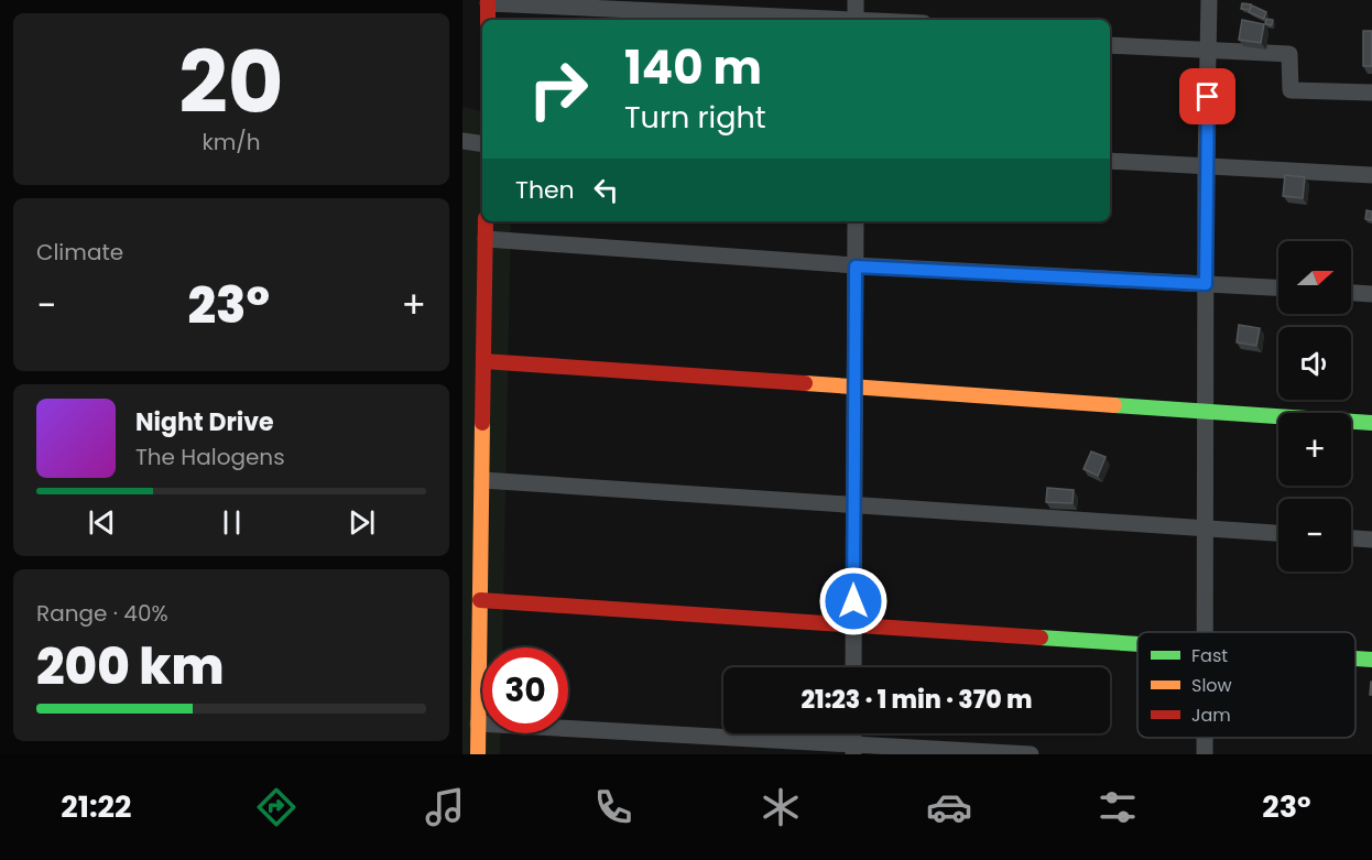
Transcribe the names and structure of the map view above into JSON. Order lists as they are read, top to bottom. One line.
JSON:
{"legend":["Fast","Slow","Jam"],"north":"right","page":{"tile":[["20","km/h"],"Climate",["Range · 40%","200 km"]],"turn":["140 m","Turn right"],"then":"Then","map_buttons":["+","−"],"heat":["−","23°","+"],"song":["Night Drive","The Halogens"],"limit":"30","trip":"21:23 · 1 min · 370 m","tabs":["21:22","23°"]}}
